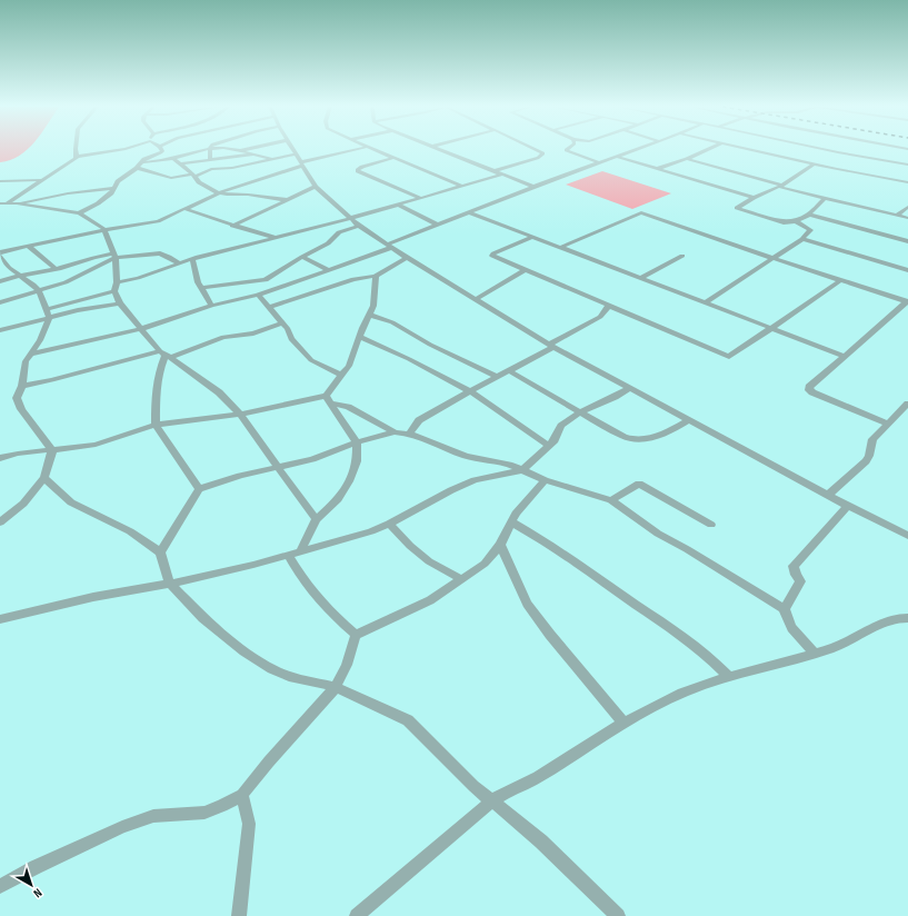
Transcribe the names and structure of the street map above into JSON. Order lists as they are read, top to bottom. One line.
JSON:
{"north":"bottom right"}
